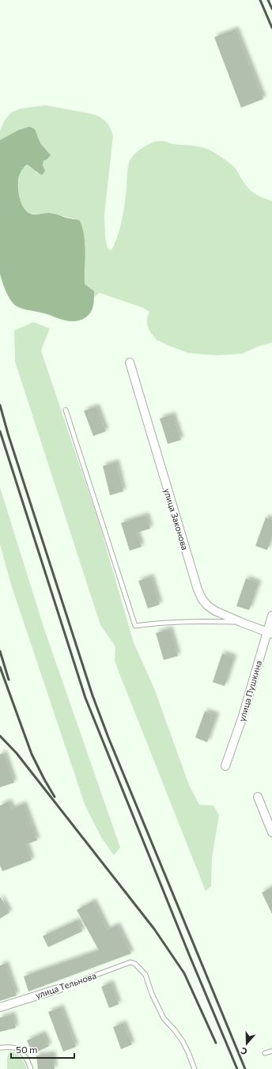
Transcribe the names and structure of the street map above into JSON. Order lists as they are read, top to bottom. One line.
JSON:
{"streets":{"street":["улица Законова","улица Пушкина","улица Тельнова"]},"crossings":[["улица Законова","улица Пушкина"]],"scale_bar":"50 m","north":"bottom"}
